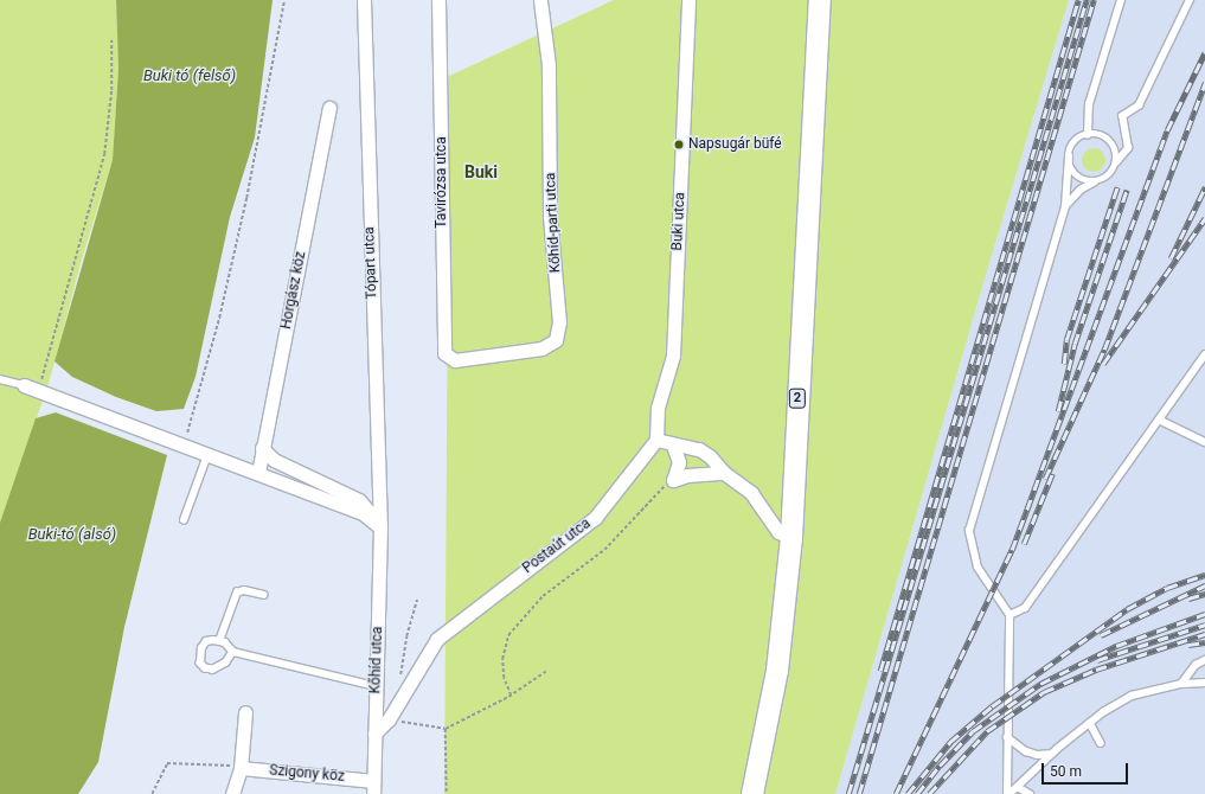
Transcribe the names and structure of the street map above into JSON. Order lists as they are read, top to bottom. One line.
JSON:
{"streets":{"main road":["2"],"street":["Tavirózsa utca","Buki utca","Kőhíd-parti utca","Tópart utca","Horgász köz","Postaút utca","Kőhíd utca","Szigony köz"]},"crossings":[["Tavirózsa utca","Kőhíd-parti utca"],["Buki utca","Postaút utca"],["Tópart utca","Kőhíd utca"],["Postaút utca","Kőhíd utca"],["Kőhíd utca","Szigony köz"]],"districts":["Buki"],"water":["Buki tó (felső)","Buki-tó (alsó)"],"places":["Napsugár büfé"],"scale_bar":"50 m"}
